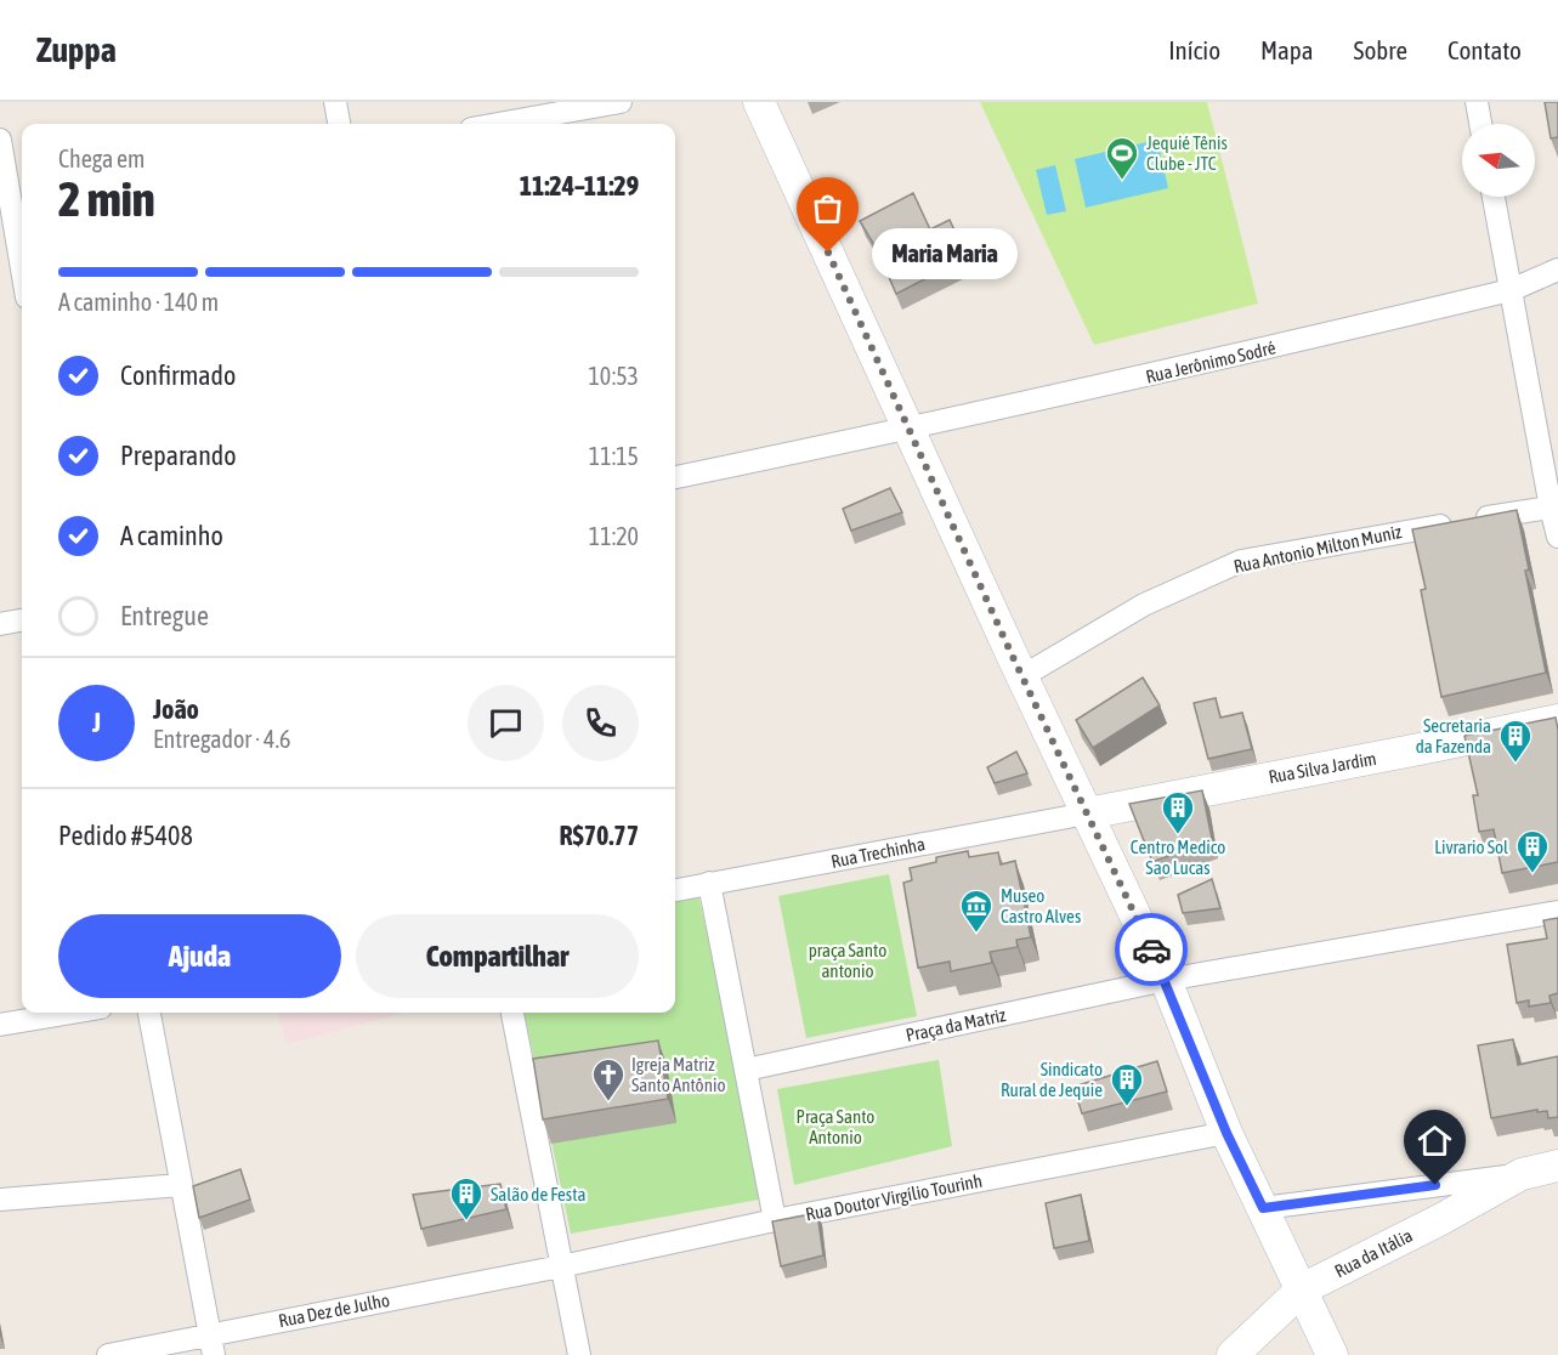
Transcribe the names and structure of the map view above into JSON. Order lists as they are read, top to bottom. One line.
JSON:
{"streets":{"main road":["Rua Silva Jardim","Rua da Itália"],"street":["Rua Jerônimo Sodré","Rua Antonio Milton Muniz","Rua Trechinha","Praça da Matriz","Rua Doutor Virgílio Tourinh","Rua Dez de Julho"]},"crossings":[["Rua Silva Jardim","Rua Trechinha"],["Rua Doutor Virgílio Tourinh","Rua Dez de Julho"]],"parks":["praça Santo antonio","Praça Santo Antonio"],"places":{"sports":["Jequié Tênis Clube - JTC"],"other":["Maria Maria"],"building":["Secretaria da Fazenda","Centro Medico Sao Lucas","Livrario Sol","Sindicato Rural de Jequie","Salão de Festa"],"museum":["Museo Castro Alves"],"church":["Igreja Matriz Santo Antônio"]},"north":"left","page":{"header":"Zuppa","nav":["Início","Mapa","Sobre","Contato"],"heading":["2 min","Chega em","11:24–11:29"],"panel":["João","Entregador · 4.6","Pedido #5408","R$70.77"],"bubble":"Maria Maria","bar":"A caminho · 140 m","list":[["Confirmado","10:53"],["Preparando","11:15"],["A caminho","11:20"],"Entregue"],"round":"J","buttons":["Ajuda","Compartilhar"]}}
